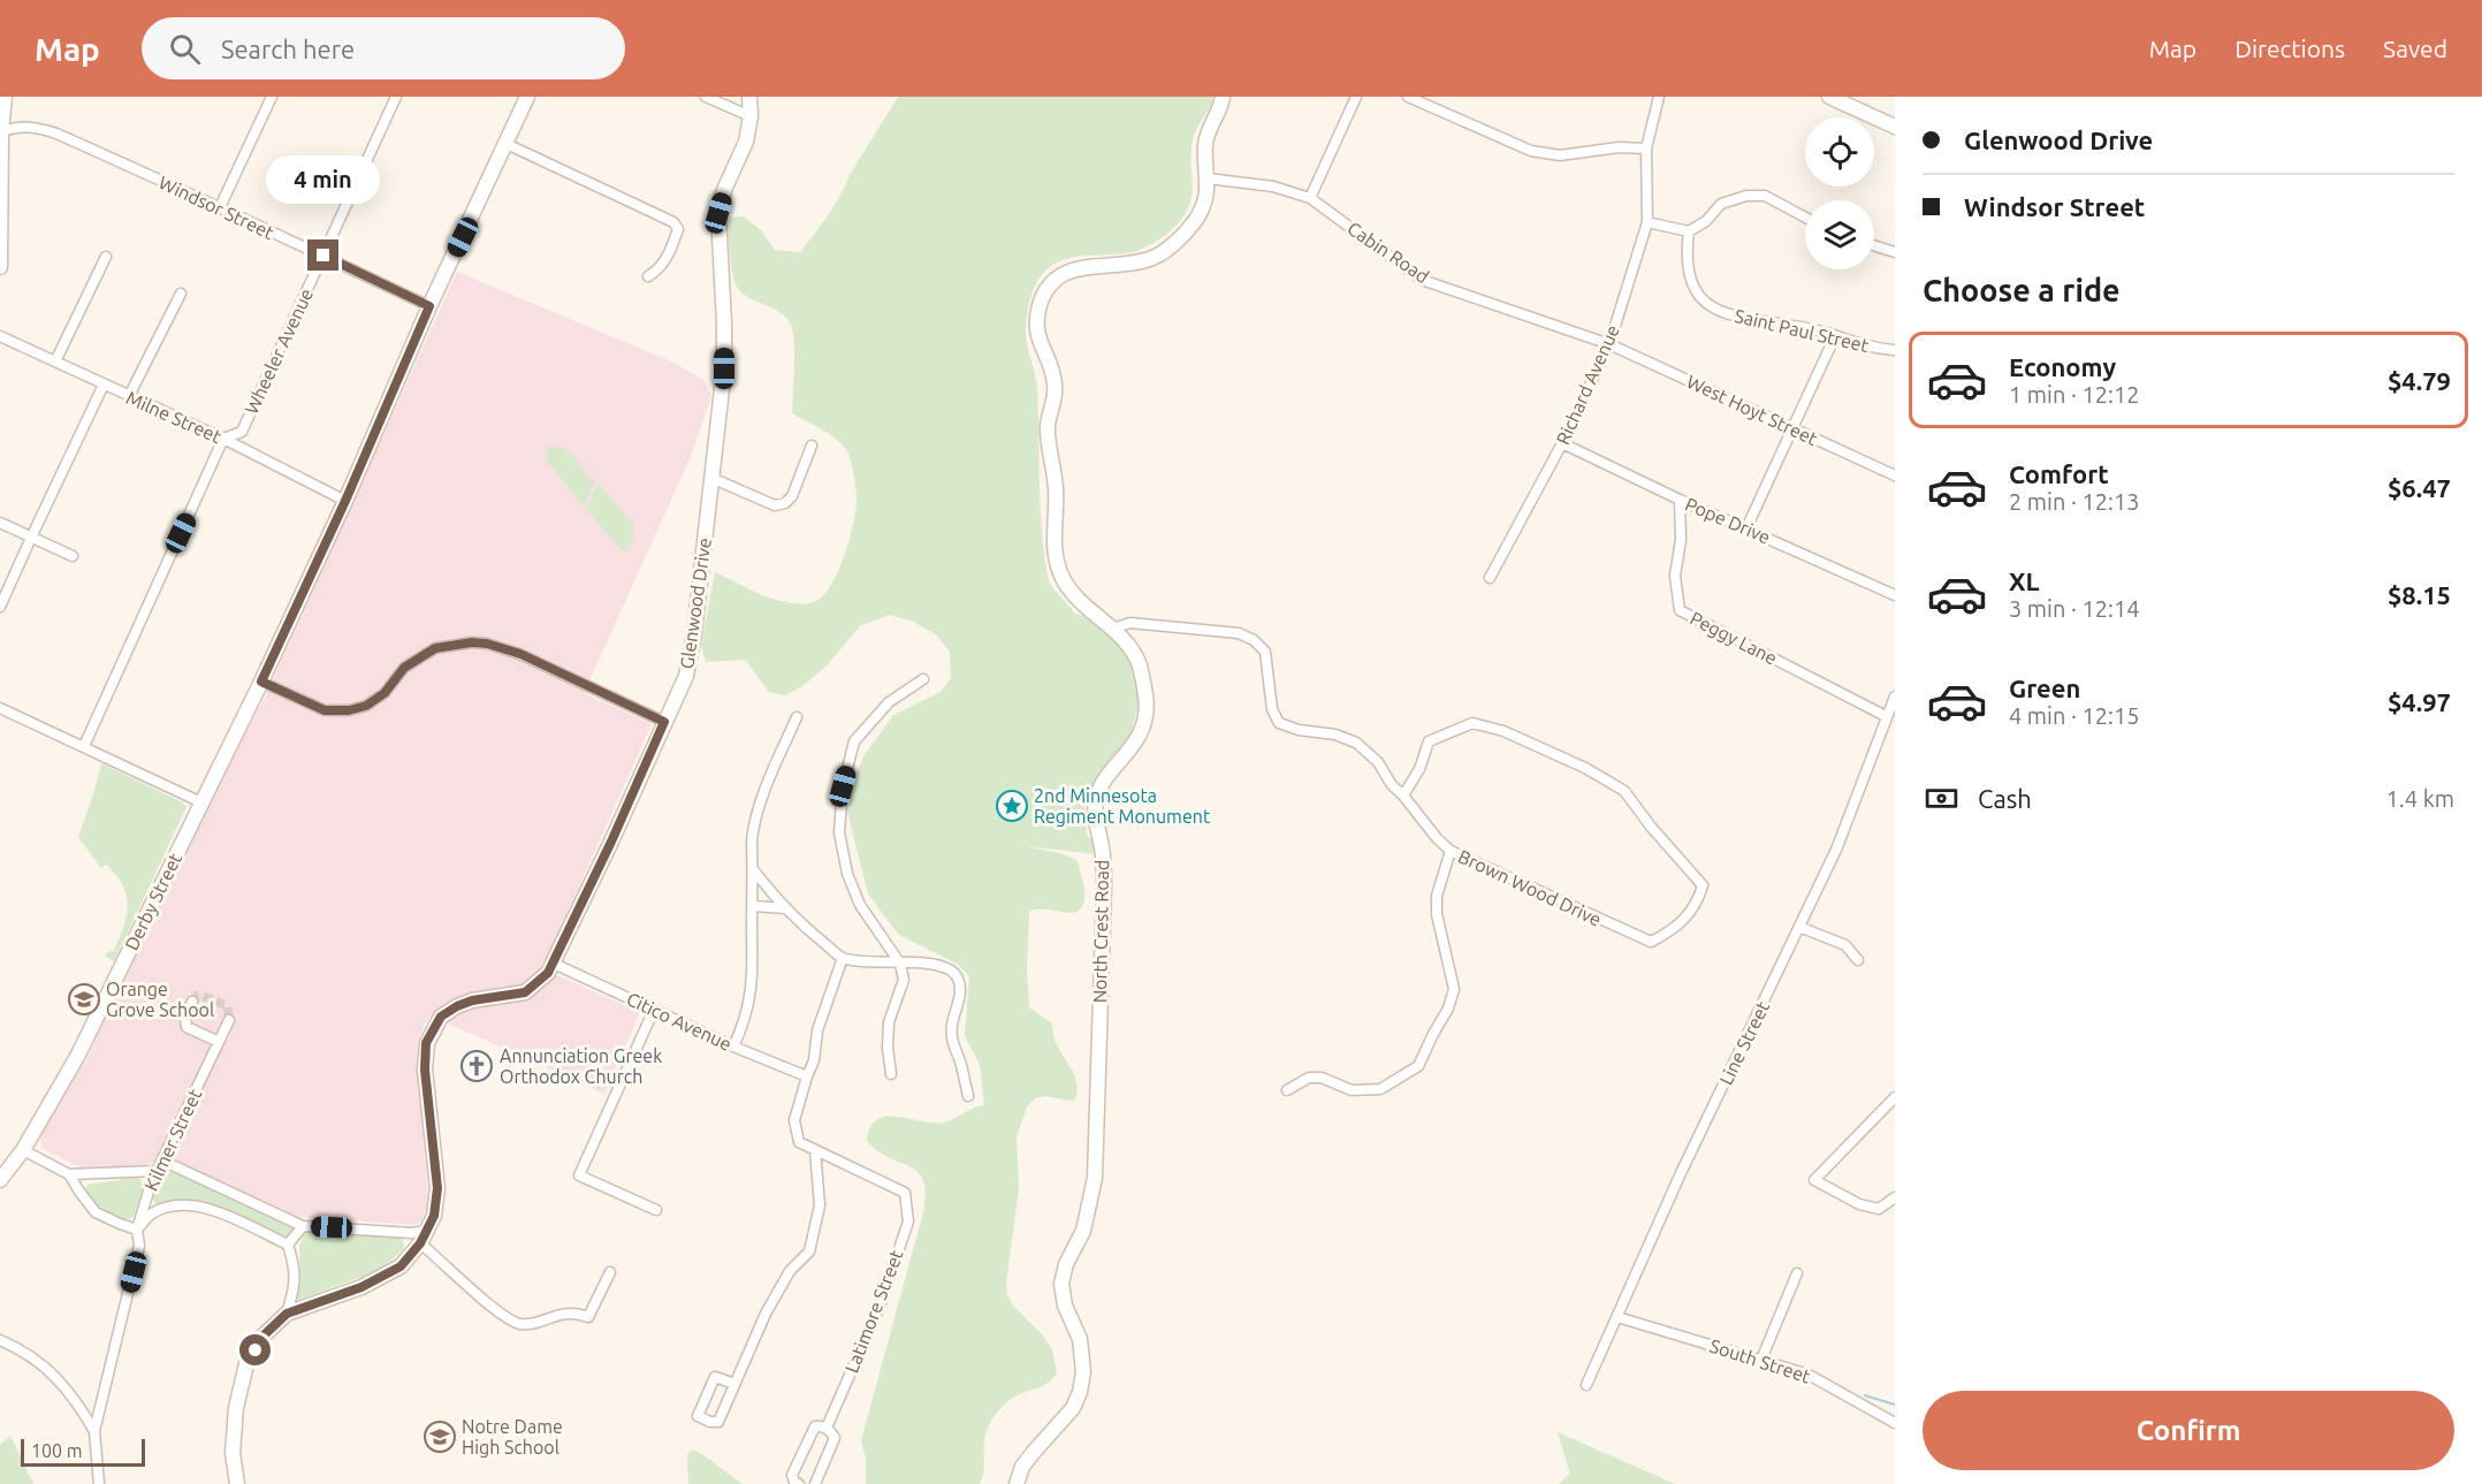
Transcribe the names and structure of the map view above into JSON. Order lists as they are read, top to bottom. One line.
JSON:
{"streets":{"street":["Windsor Street","Cabin Road","Saint Paul Street","Wheeler Avenue","Richard Avenue","West Hoyt Street","Milne Street","Pope Drive","Glenwood Drive","Peggy Lane","Brown Wood Drive","Derby Street","North Crest Road","Citico Avenue","Line Street","Kilmer Street","Latimore Street","South Street"]},"crossings":[["Windsor Street","Wheeler Avenue"],["Windsor Street","Derby Street"],["Cabin Road","Richard Avenue"],["Cabin Road","West Hoyt Street"],["Cabin Road","North Crest Road"],["Wheeler Avenue","Milne Street"],["Richard Avenue","West Hoyt Street"],["Richard Avenue","Pope Drive"],["Milne Street","Derby Street"],["Pope Drive","Peggy Lane"],["Glenwood Drive","Citico Avenue"],["Peggy Lane","Line Street"],["Brown Wood Drive","North Crest Road"],["Line Street","South Street"]],"places":{"place":["2nd Minnesota Regiment Monument"],"school or university":["Orange Grove School","Notre Dame High School"],"church":["Annunciation Greek Orthodox Church"]},"scale_bar":"100 m","page":{"header":"Map","search":"Search here","nav":["Map","Directions","Saved"],"banner":["Glenwood Drive","Windsor Street"],"bubble":"4 min","heading":"Choose a ride","list":[{"name":"Economy","note":"1 min · 12:12","value":"$4.79"},{"name":"Comfort","note":"2 min · 12:13","value":"$6.47"},{"name":"XL","note":"3 min · 12:14","value":"$8.15"},{"name":"Green","note":"4 min · 12:15","value":"$4.97"}],"pay":["Cash","1.4 km"],"buttons":"Confirm","scale":"100 m"}}
